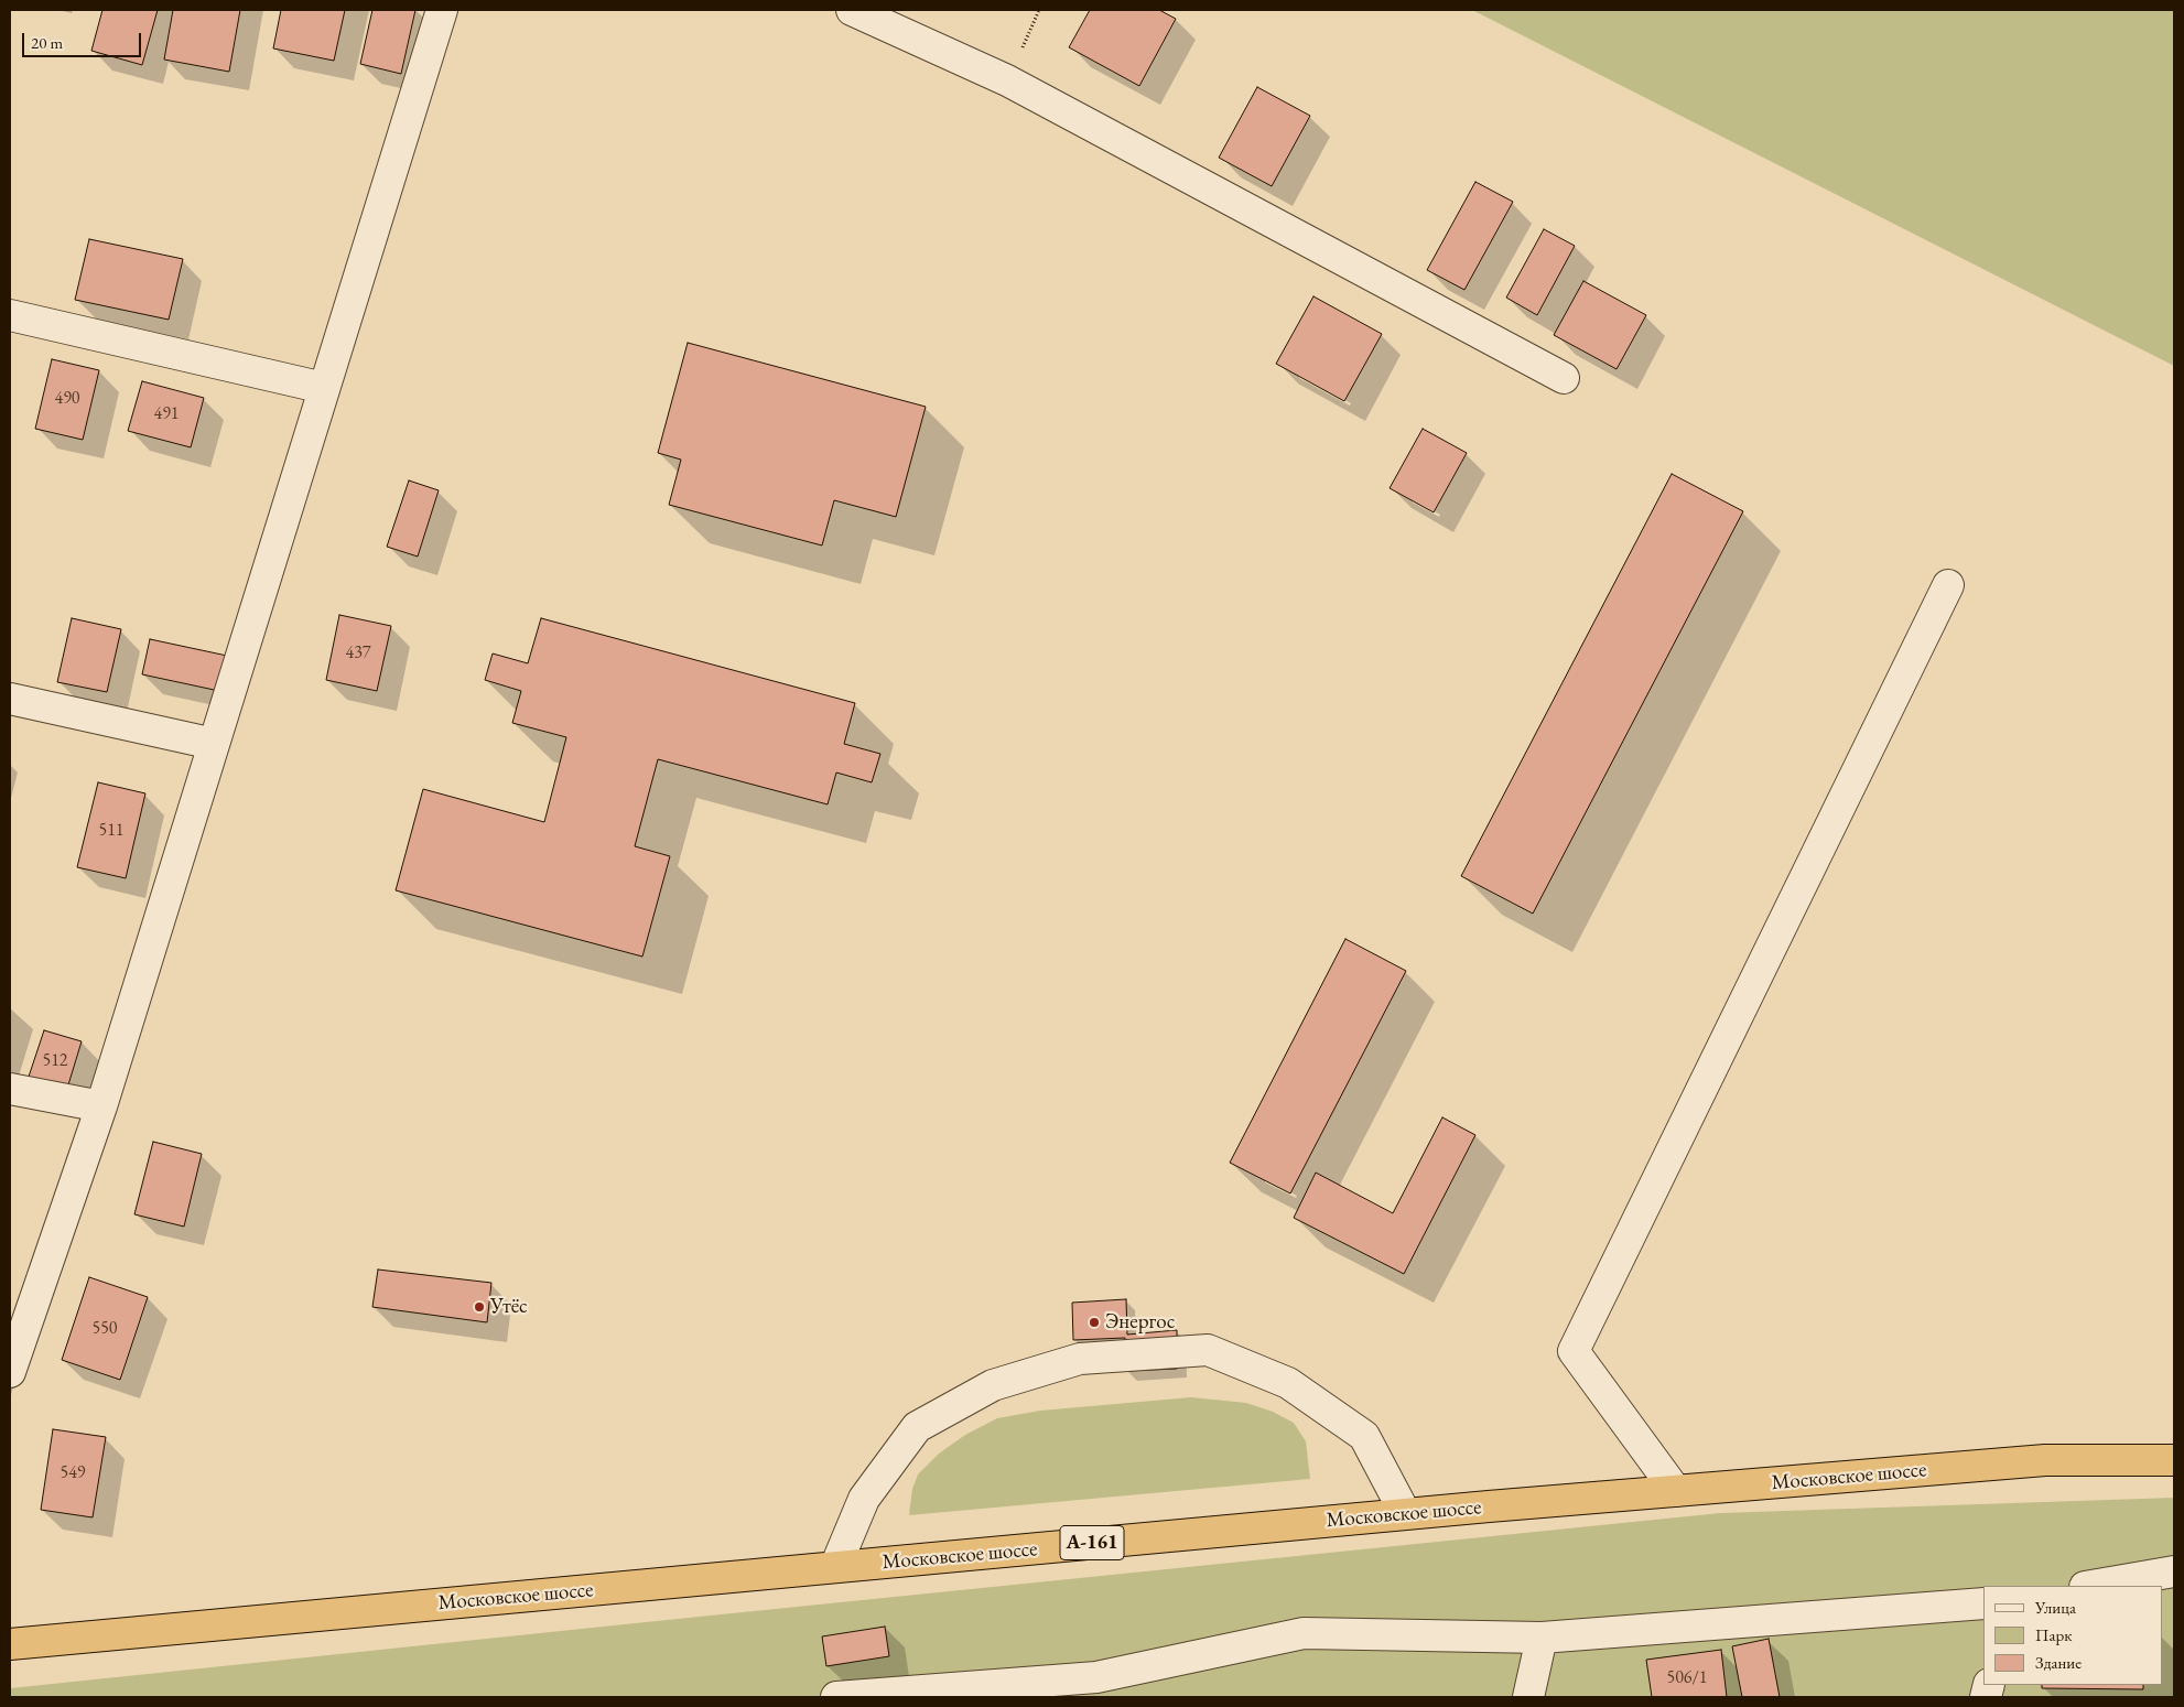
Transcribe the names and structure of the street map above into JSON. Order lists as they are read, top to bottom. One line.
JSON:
{"streets":{"highway":["Московское шоссе","А-161"]},"places":["Утёс","Энергос"],"house_numbers":["490","491","437","511","512","550","549","506/1"],"legend":["Улица","Парк","Здание"],"scale_bar":"20 m"}
